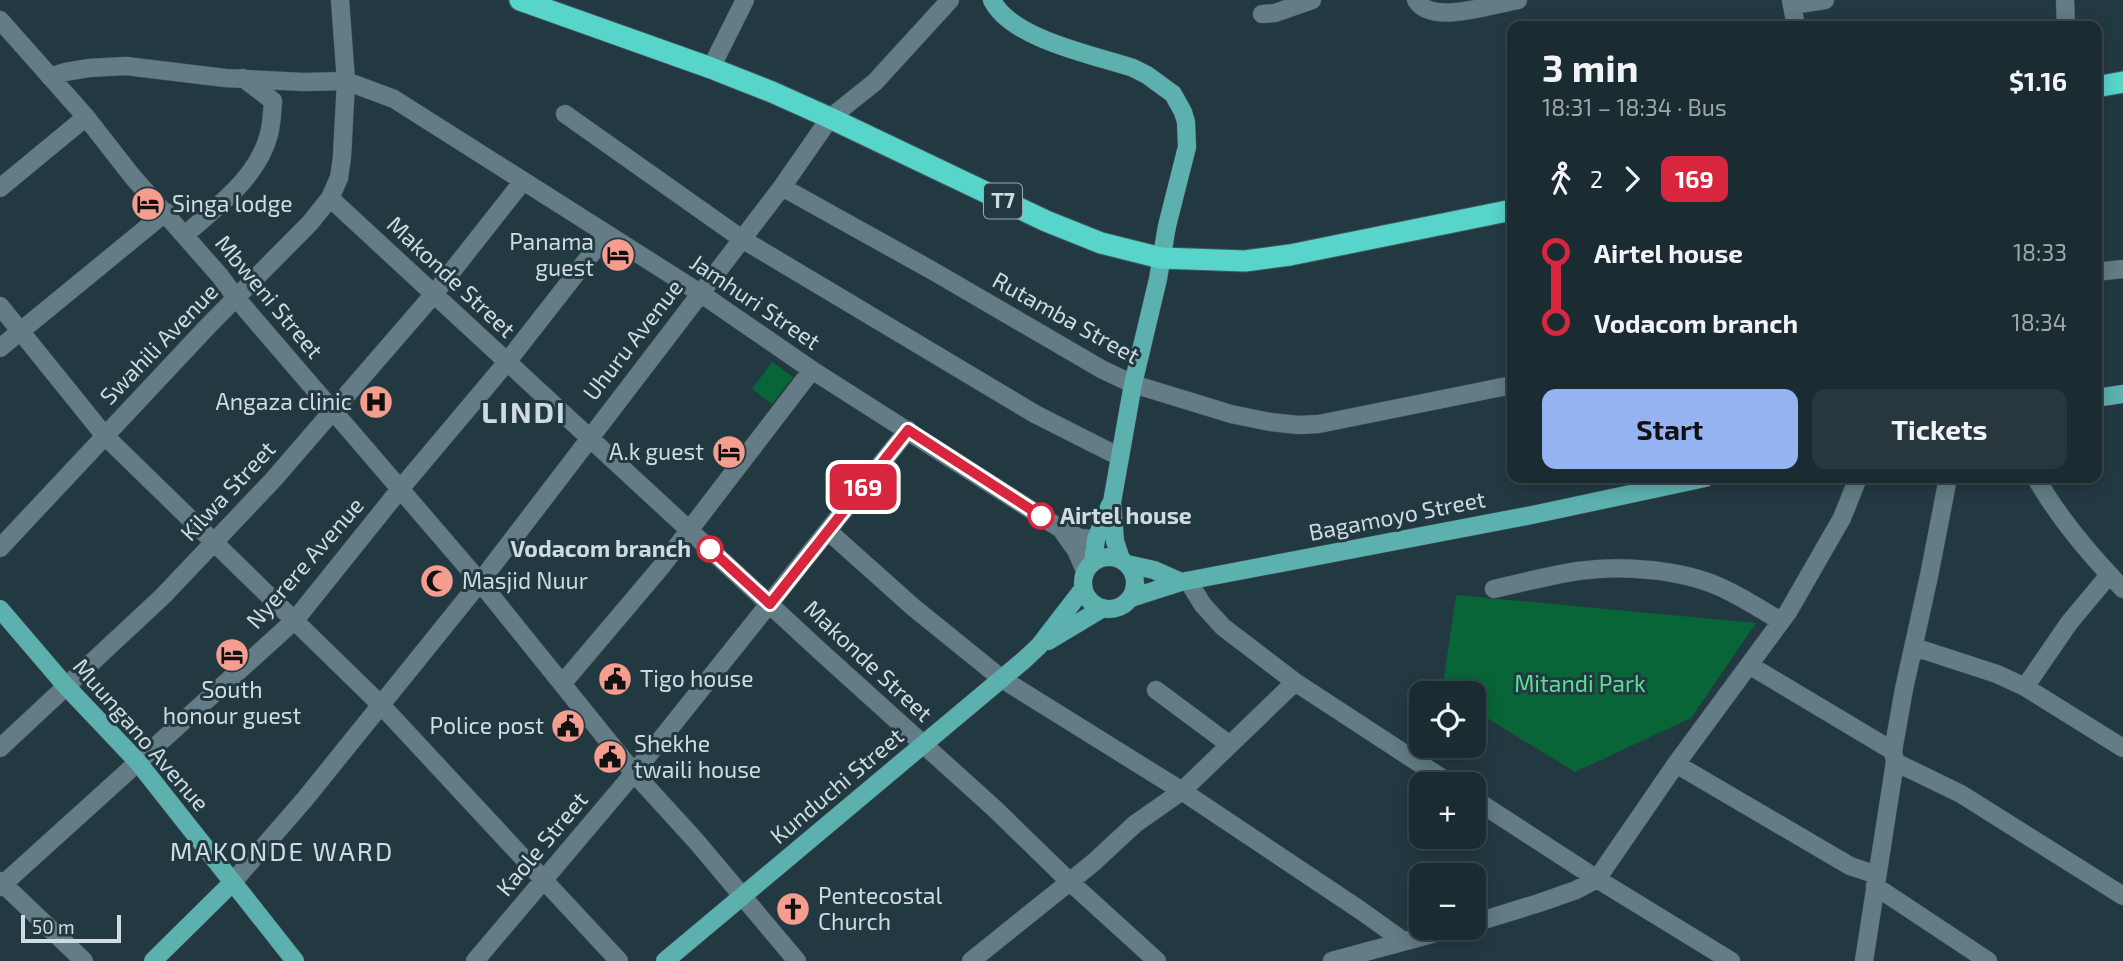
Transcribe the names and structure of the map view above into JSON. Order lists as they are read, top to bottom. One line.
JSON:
{"streets":{"highway":["T7"],"main road":["Bagamoyo Street","Muungano Avenue","Kunduchi Street"],"street":["Makonde Street","Mbweni Street","Jamhuri Street","Rutamba Street","Uhuru Avenue","Swahili Avenue","Kilwa Street","Nyerere Avenue","Kaole Street"]},"crossings":[["T7","Uhuru Avenue"],["Makonde Street","Uhuru Avenue"],["Makonde Street","Swahili Avenue"],["Makonde Street","Kilwa Street"],["Makonde Street","Nyerere Avenue"],["Makonde Street","Kunduchi Street"],["Makonde Street","Kaole Street"],["Mbweni Street","Uhuru Avenue"],["Mbweni Street","Swahili Avenue"],["Mbweni Street","Kilwa Street"],["Mbweni Street","Nyerere Avenue"],["Mbweni Street","Kunduchi Street"],["Mbweni Street","Kaole Street"],["Jamhuri Street","Uhuru Avenue"],["Jamhuri Street","Swahili Avenue"],["Jamhuri Street","Kilwa Street"],["Jamhuri Street","Nyerere Avenue"],["Jamhuri Street","Kaole Street"],["Rutamba Street","Uhuru Avenue"],["Uhuru Avenue","Muungano Avenue"],["Kilwa Street","Muungano Avenue"],["Nyerere Avenue","Muungano Avenue"]],"districts":["LINDI","MAKONDE WARD"],"parks":["Mitandi Park"],"places":{"hotel":["Singa lodge","Panama guest","A.k guest","South honour guest"],"hospital":["Angaza clinic"],"other":["Airtel house","Vodacom branch"],"mosque":["Masjid Nuur"],"public building":["Tigo house","Police post","Shekhe twaili house"],"church":["Pentecostal Church"]},"lines":["bus line 169"],"scale_bar":"50 m","page":{"on_map":"169","heading":["3 min","18:31 – 18:34 · Bus","$1.16"],"legs":["2","169"],"list":[{"name":"Airtel house","value":"18:33"},{"name":"Vodacom branch","value":"18:34"}],"buttons":["Start","Tickets"],"map_buttons":["+","−"],"scale":"50 m"}}
